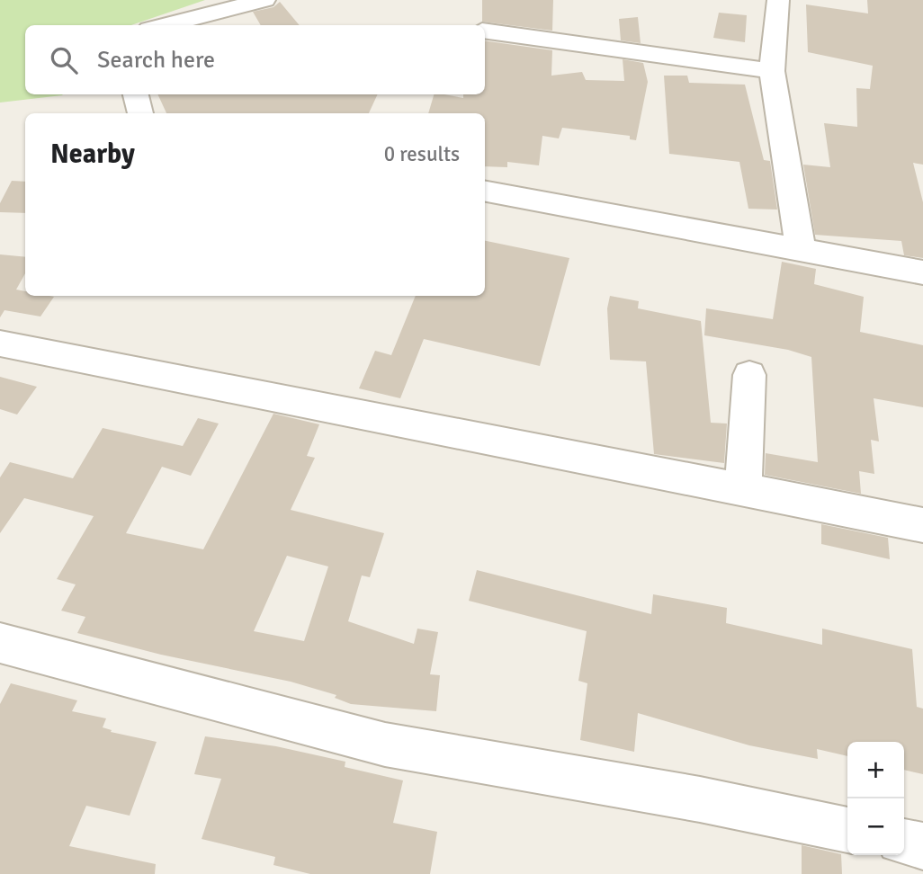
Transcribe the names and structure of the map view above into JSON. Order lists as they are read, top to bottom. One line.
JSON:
{"page":{"search":"Search here","heading":["Nearby","0 results"],"map_buttons":["+","−"]}}
